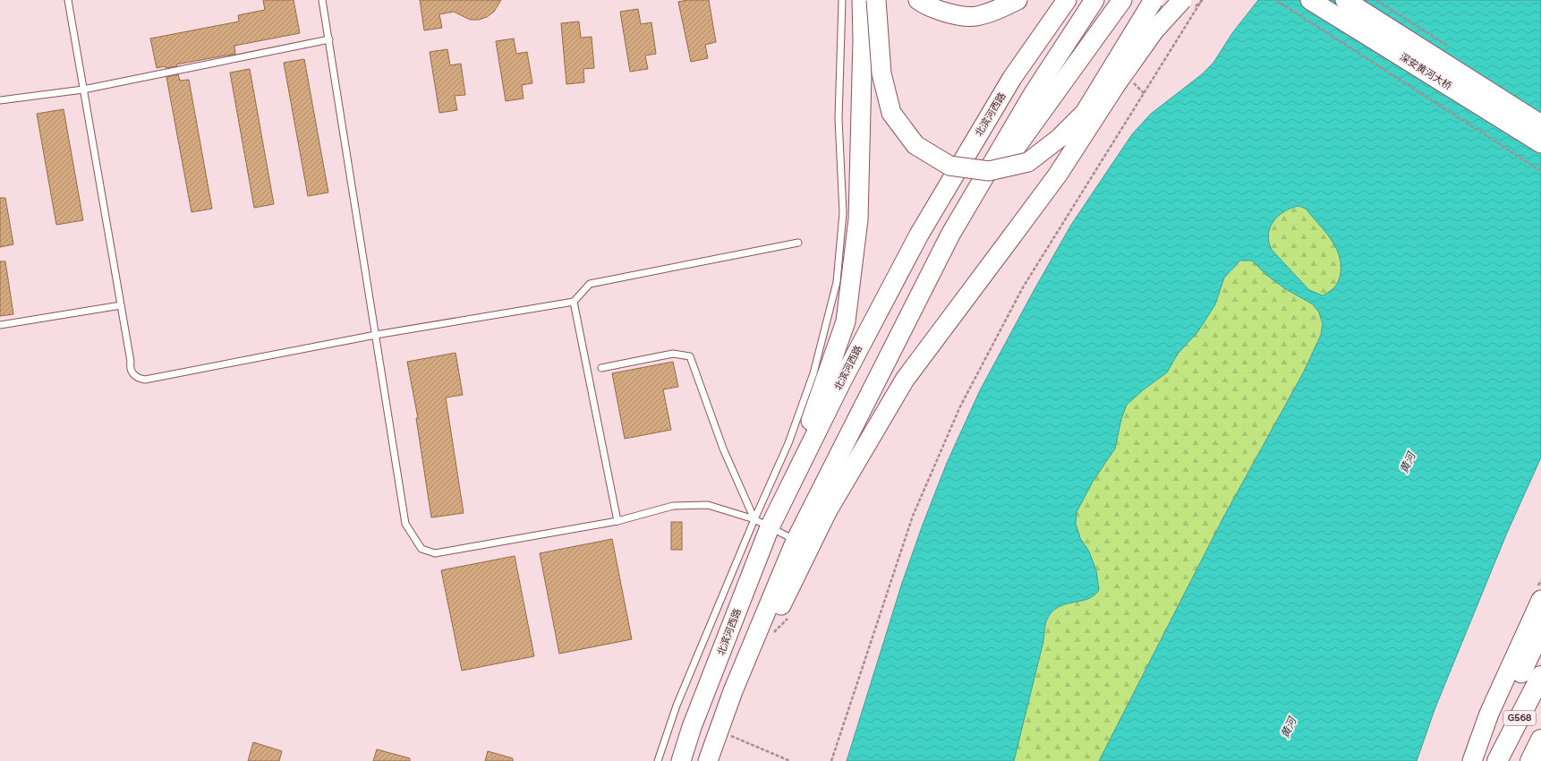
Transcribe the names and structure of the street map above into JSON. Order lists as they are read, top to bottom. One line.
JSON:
{"streets":{"highway":["G568"],"main road":["深安黄河大桥","北滨河西路"]},"water":["黄河"]}
